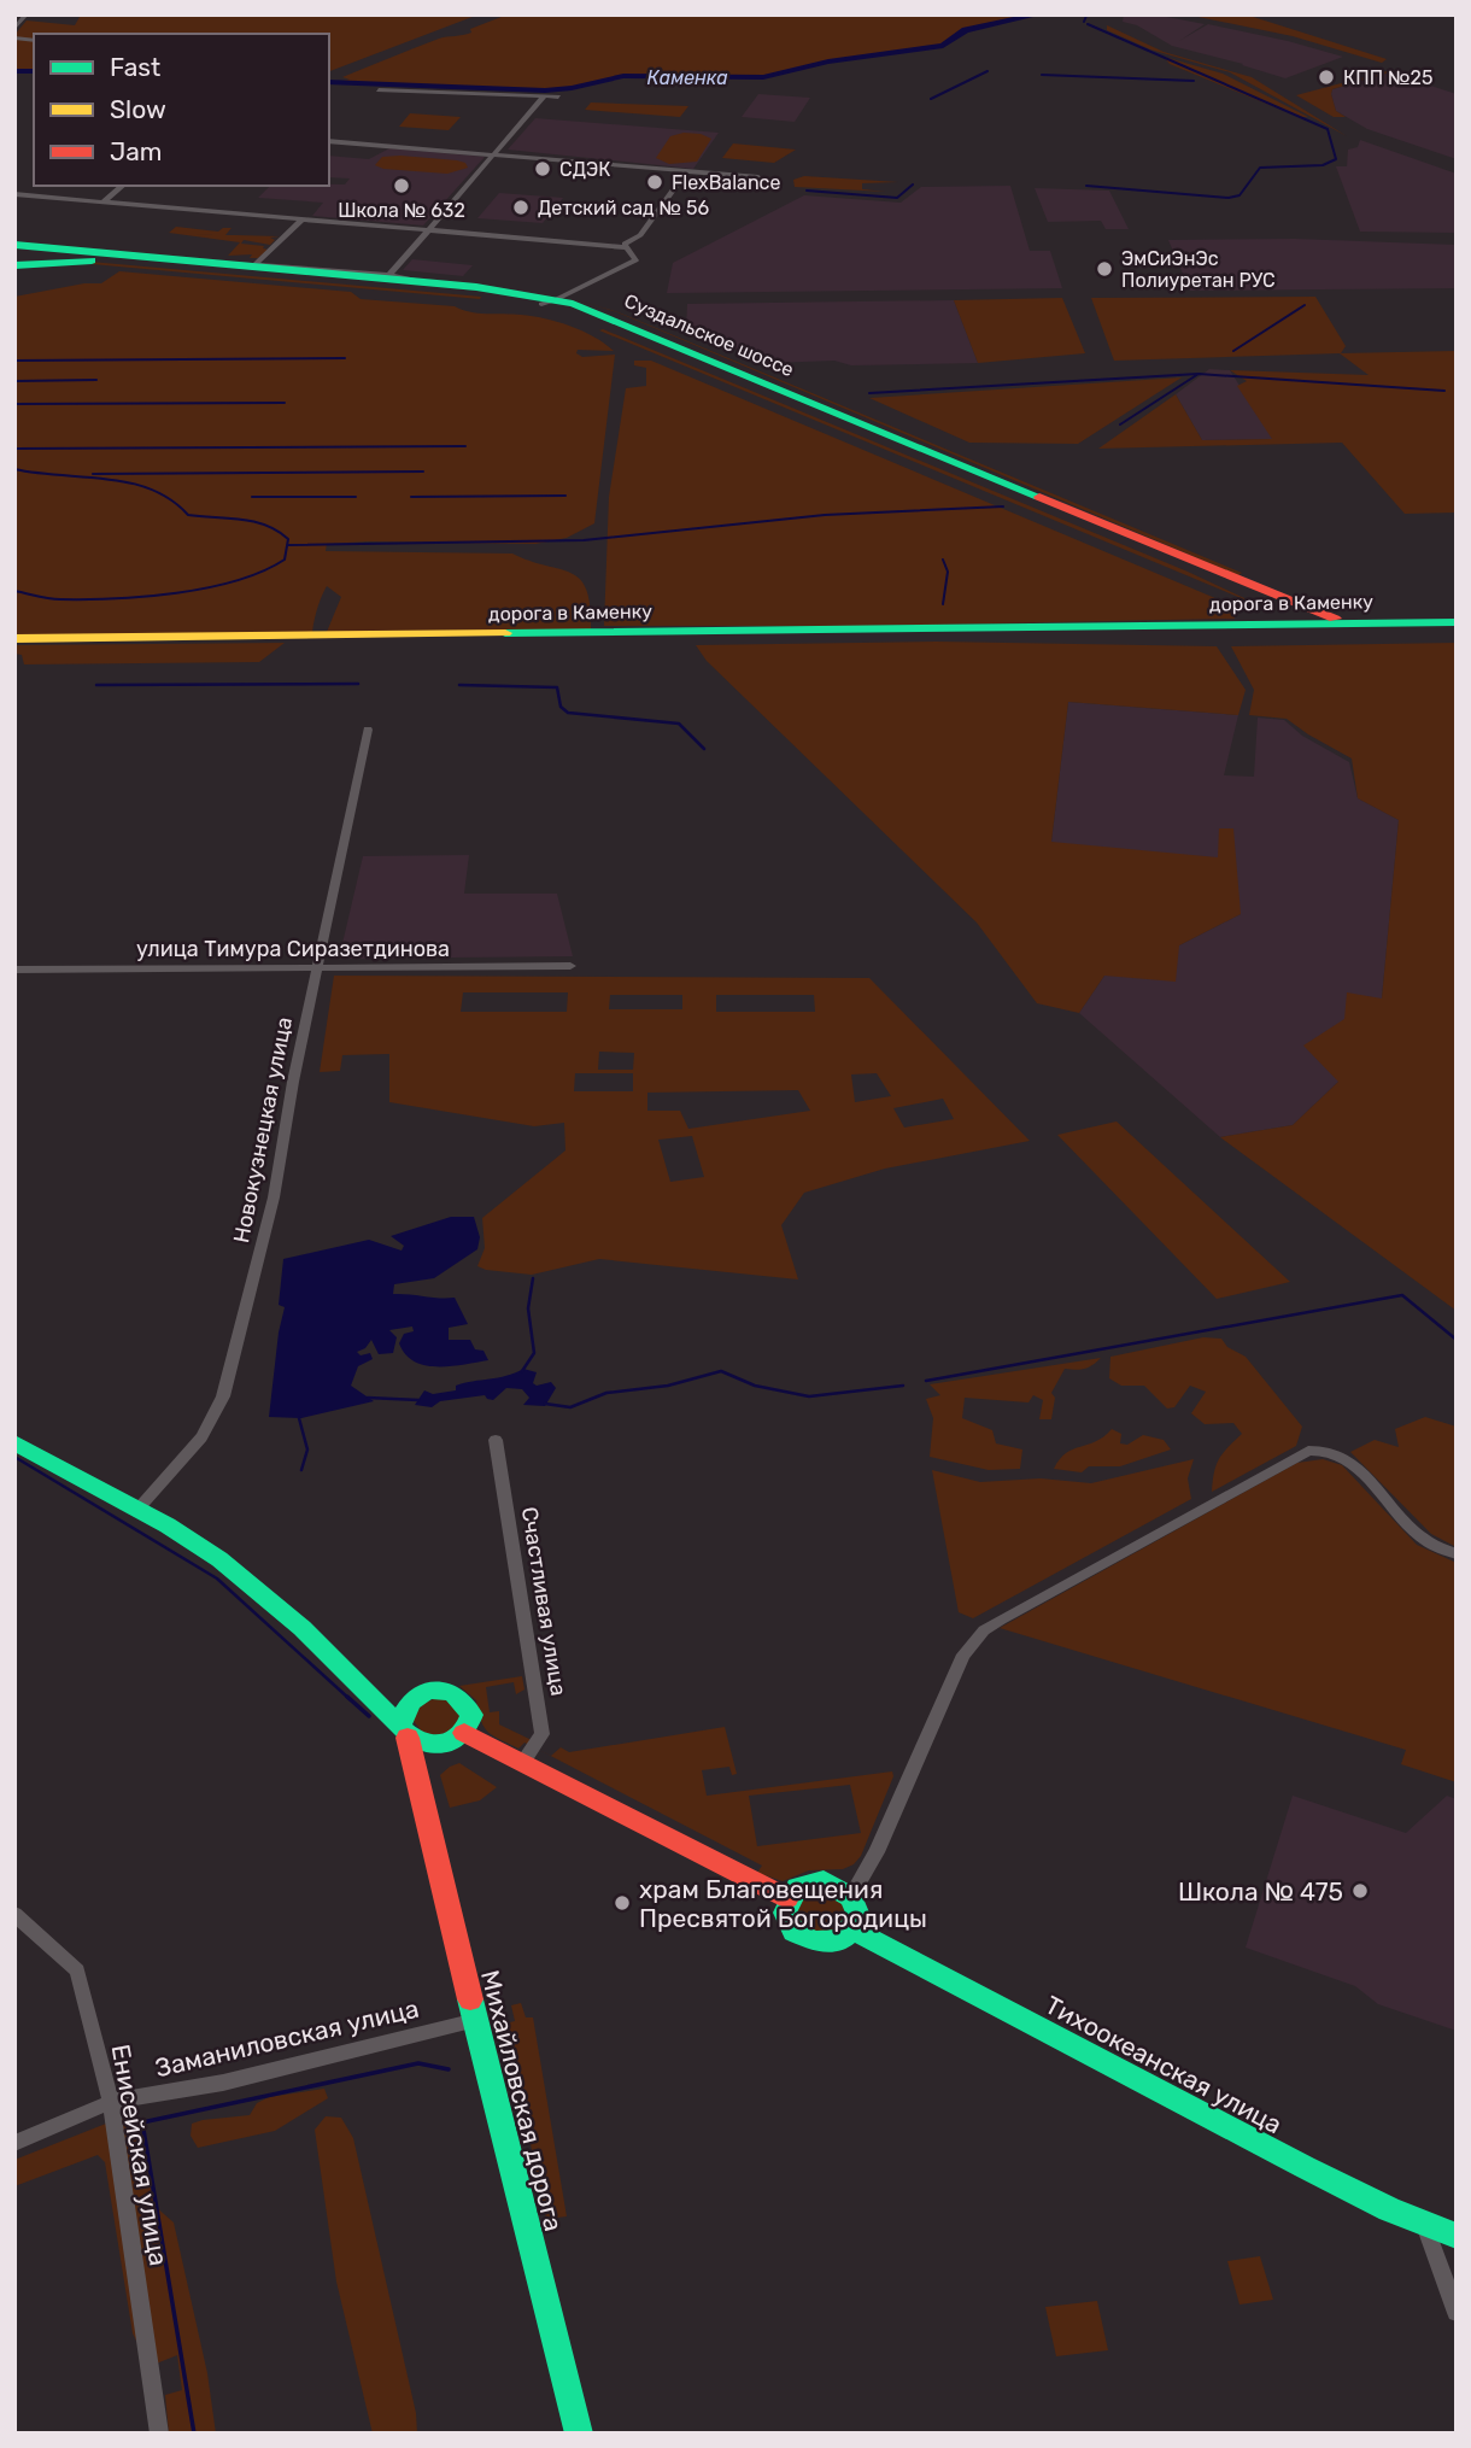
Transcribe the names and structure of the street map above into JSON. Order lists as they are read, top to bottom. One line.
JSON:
{"streets":{"main road":["Суздальское шоссе","дорога в Каменку","Тихоокеанская улица","Михайловская дорога"],"street":["улица Тимура Сиразетдинова","Новокузнецкая улица","Счастливая улица","Заманиловская улица","Енисейская улица"]},"crossings":[["Суздальское шоссе","дорога в Каменку"],["улица Тимура Сиразетдинова","Новокузнецкая улица"],["Новокузнецкая улица","Михайловская дорога"],["Заманиловская улица","Михайловская дорога"],["Заманиловская улица","Енисейская улица"]],"water":["Каменка"],"places":["КПП №25","СДЭК","FlexBalance","Школа № 632","Детский сад № 56","ЭмСиЭнЭс Полиуретан РУС","Школа № 475","храм Благовещения Пресвятой Богородицы"],"legend":["Fast","Slow","Jam"]}
